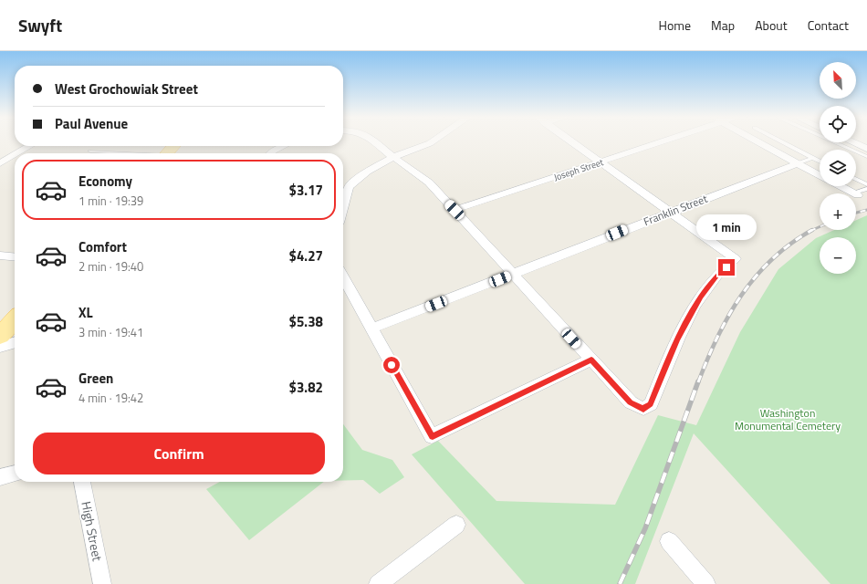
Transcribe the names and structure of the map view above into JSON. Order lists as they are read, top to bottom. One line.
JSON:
{"streets":{"street":["Joseph Street","Franklin Street","High Street"]},"parks":["Washington Monumental Cemetery"],"north":"top left","page":{"header":"Swyft","nav":["Home","Map","About","Contact"],"map_buttons":["+","−"],"banner":["West Grochowiak Street","Paul Avenue"],"list":[{"name":"Economy","note":"1 min · 19:39","value":"$3.17"},{"name":"Comfort","note":"2 min · 19:40","value":"$4.27"},{"name":"XL","note":"3 min · 19:41","value":"$5.38"},{"name":"Green","note":"4 min · 19:42","value":"$3.82"}],"bubble":"1 min","buttons":"Confirm"}}
